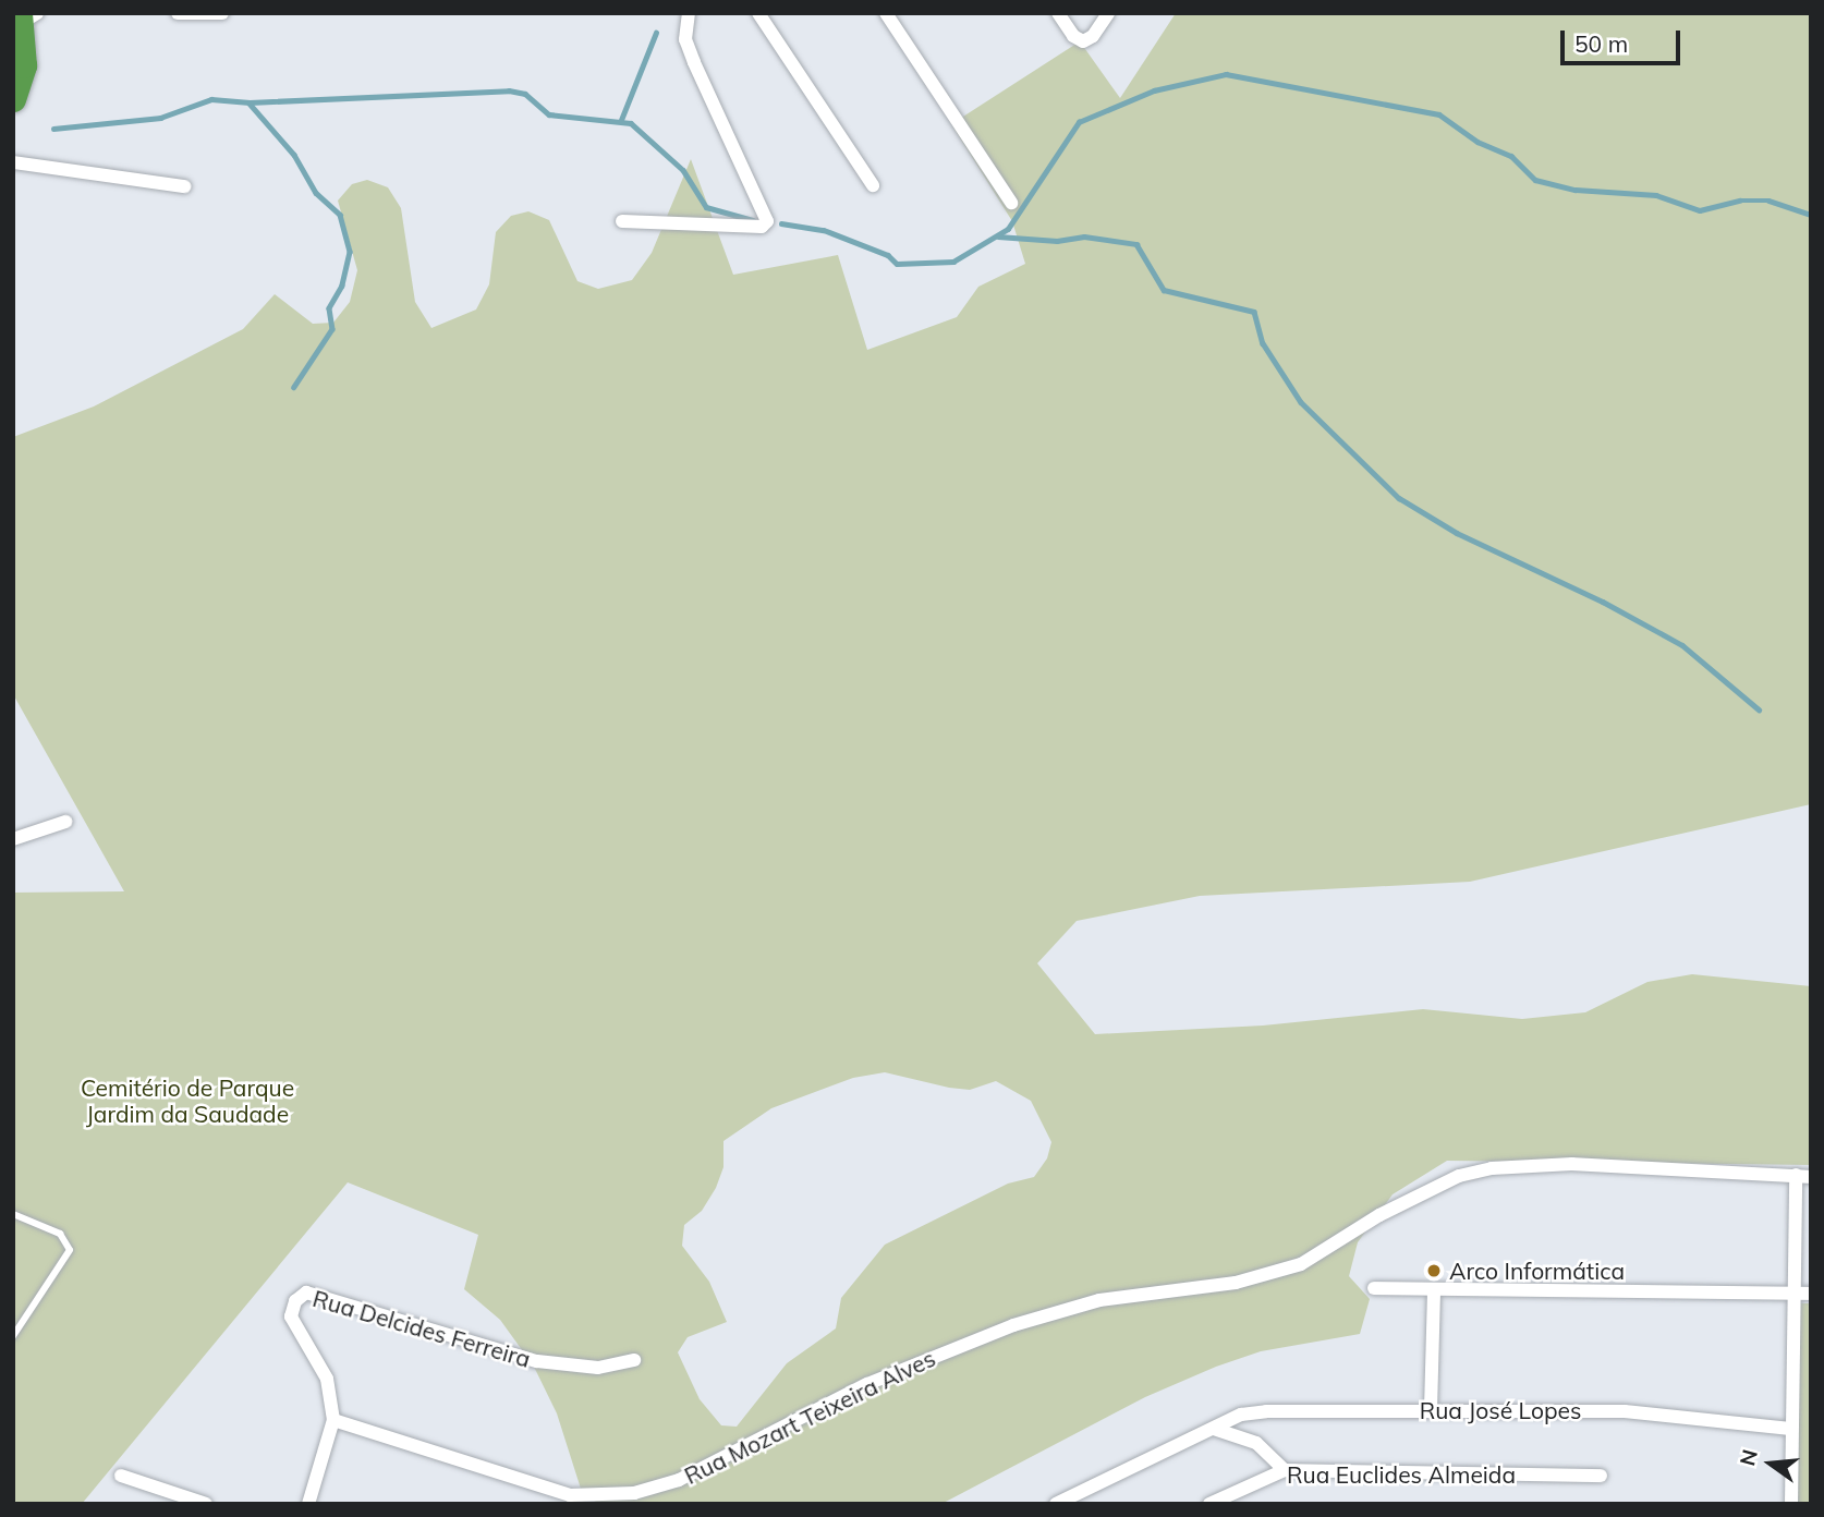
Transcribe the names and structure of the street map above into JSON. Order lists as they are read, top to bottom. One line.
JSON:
{"streets":{"street":["Rua Delcides Ferreira","Rua José Lopes","Rua Mozart Teixeira Alves","Rua Euclides Almeida"]},"crossings":[["Rua Delcides Ferreira","Rua Mozart Teixeira Alves"]],"parks":["Cemitério de Parque Jardim da Saudade"],"places":["Arco Informática"],"scale_bar":"50 m","north":"left"}
